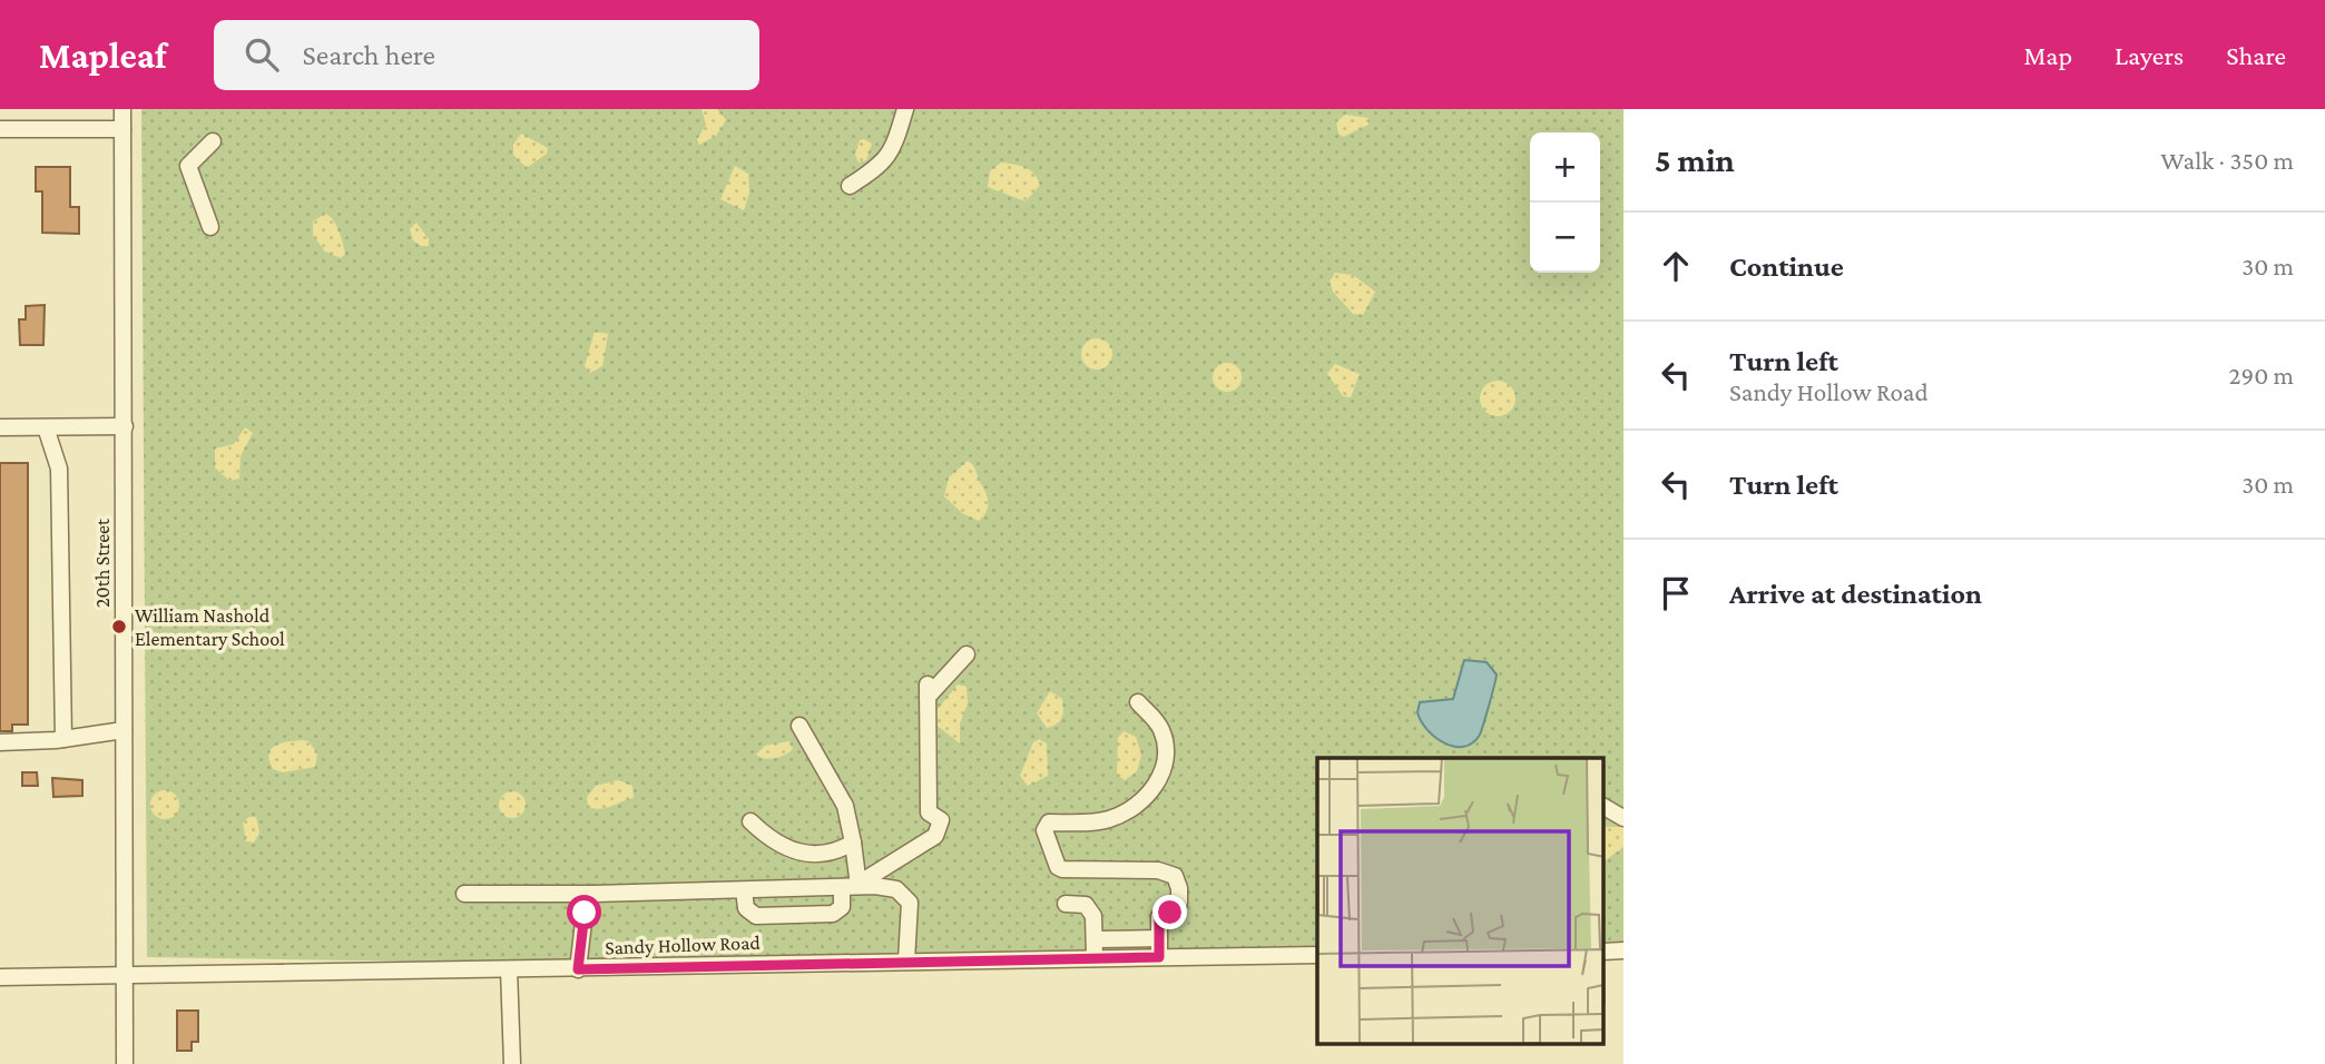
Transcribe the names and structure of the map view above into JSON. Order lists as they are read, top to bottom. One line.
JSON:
{"streets":{"street":["20th Street","Sandy Hollow Road"]},"crossings":[["20th Street","Sandy Hollow Road"]],"places":["William Nashold Elementary School"],"page":{"header":"Mapleaf","search":"Search here","nav":["Map","Layers","Share"],"heading":["5 min","Walk · 350 m"],"map_buttons":["+","−"],"list":[["Continue","30 m"],["Turn left","Sandy Hollow Road","290 m"],["Turn left","30 m"],"Arrive at destination"]}}
